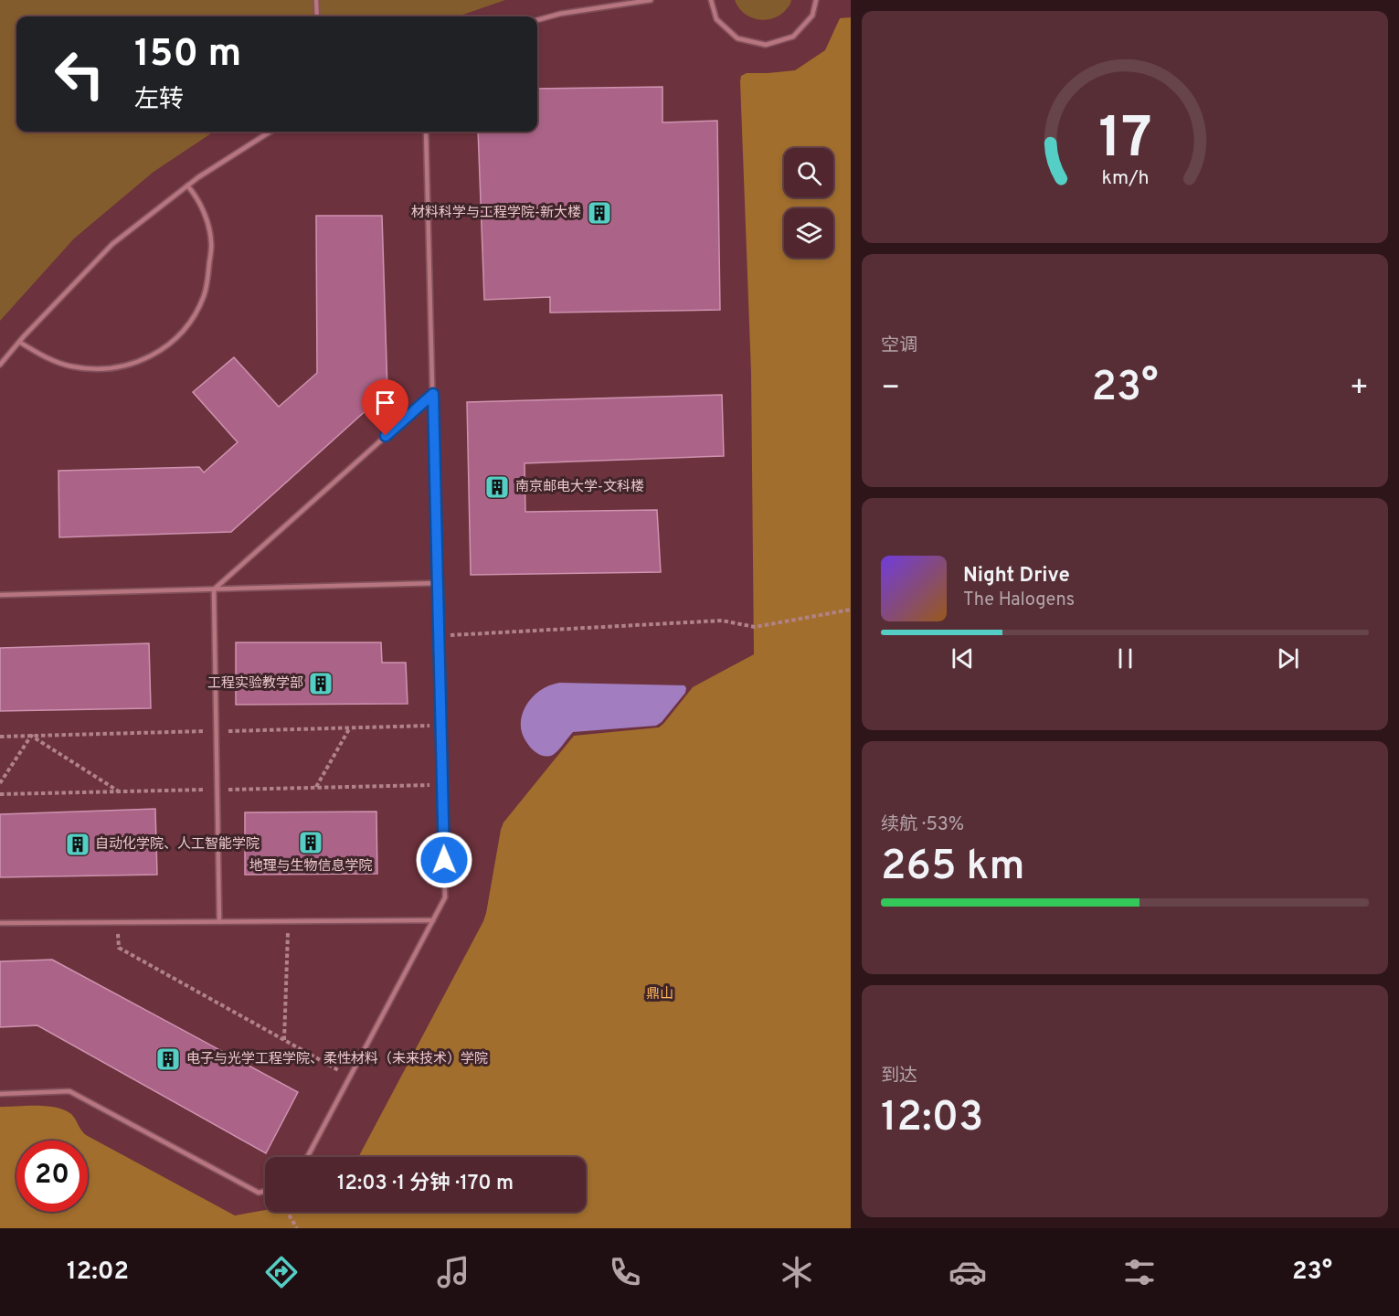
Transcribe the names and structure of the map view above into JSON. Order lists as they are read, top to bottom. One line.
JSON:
{"parks":["鼎山"],"places":{"building":["材料科学与工程学院-新大楼","南京邮电大学-文科楼","工程实验教学部","地理与生物信息学院","自动化学院、人工智能学院","电子与光学工程学院、柔性材料（未来技术）学院"]},"page":{"turn":["150 m","左转"],"tile":["空调",["续航 · 53%","265 km"],["到达","12:03"]],"heat":["−","23°","+"],"song":["Night Drive","The Halogens"],"limit":"20","trip":"12:03 · 1 分钟 · 170 m","tabs":["12:02","23°"],"gauge":["17","km/h"]}}
